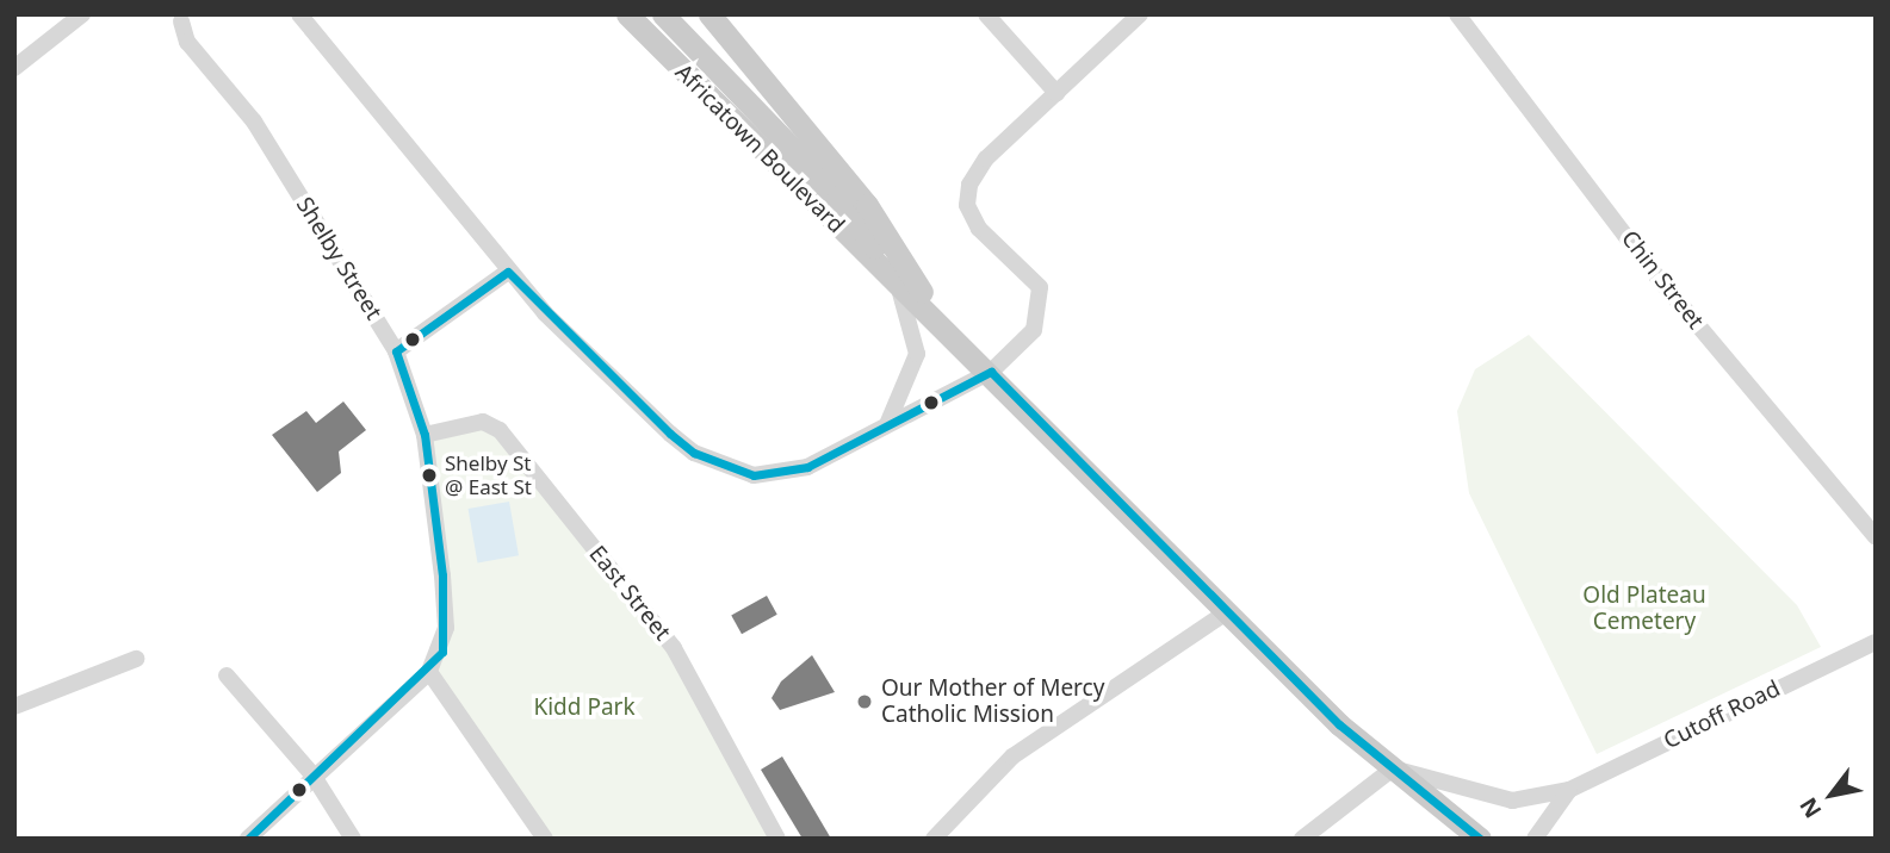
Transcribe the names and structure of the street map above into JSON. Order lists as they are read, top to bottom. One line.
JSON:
{"streets":{"main road":["Africatown Boulevard"],"street":["Shelby Street","Chin Street","East Street","Cutoff Road"]},"crossings":[["Africatown Boulevard","Cutoff Road"],["Shelby Street","East Street"]],"parks":["Old Plateau Cemetery","Kidd Park"],"places":["Shelby St @ East St","Our Mother of Mercy Catholic Mission"],"north":"bottom left"}
